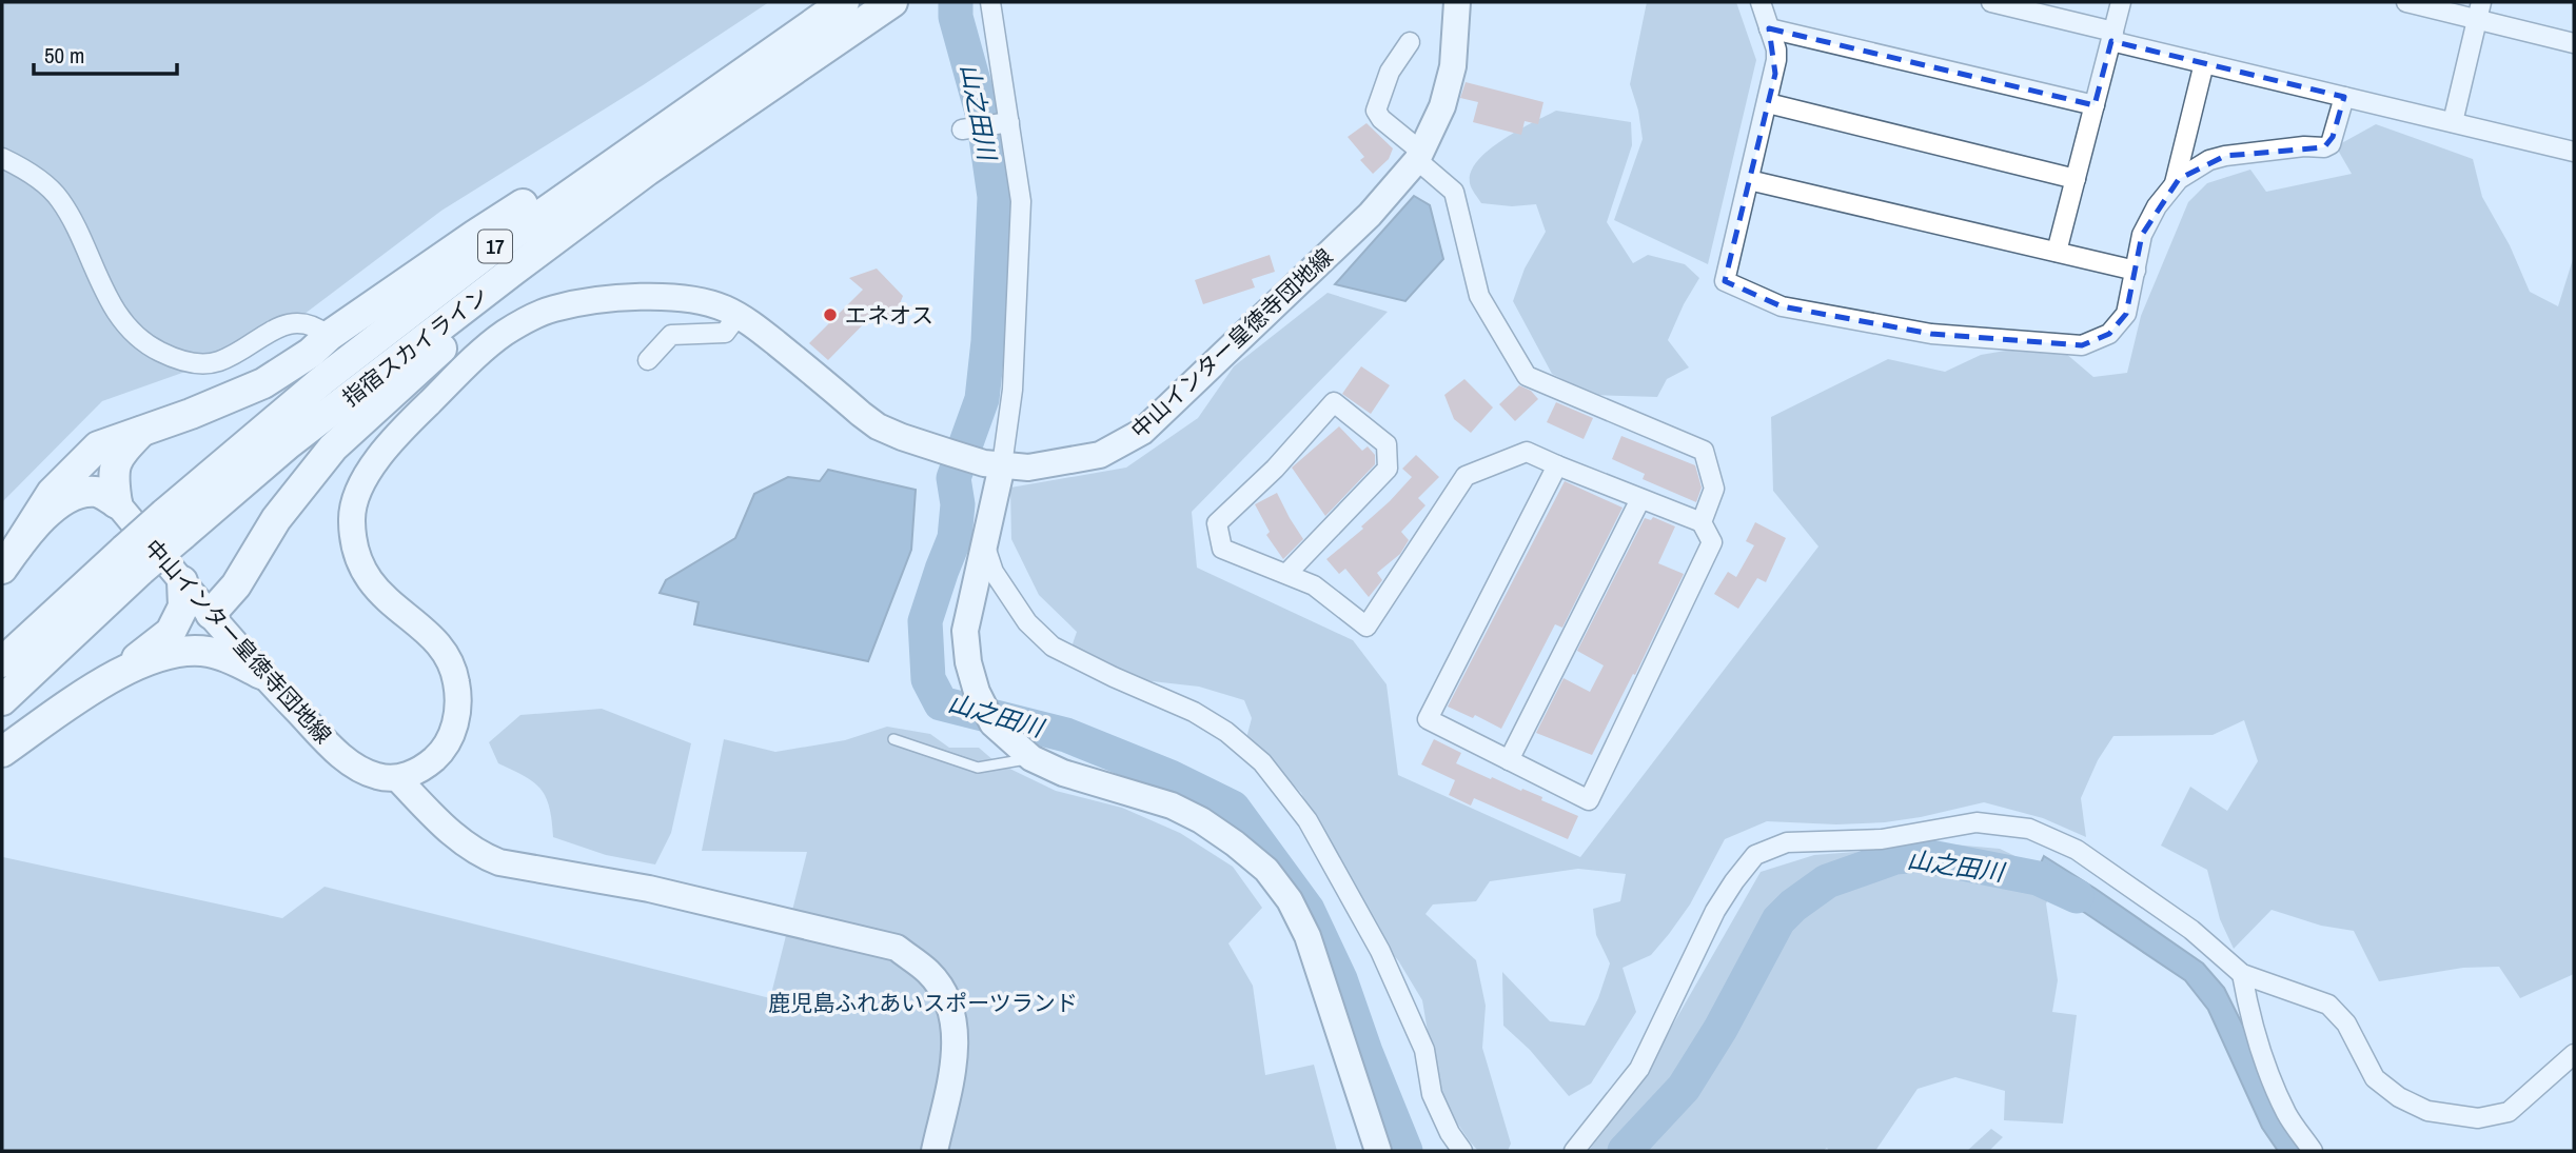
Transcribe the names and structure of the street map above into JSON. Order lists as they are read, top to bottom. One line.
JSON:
{"streets":{"main road":["17","指宿スカイライン"],"street":["中山インター皇徳寺団地線"]},"water":["山之田川"],"parks":["鹿児島ふれあいスポーツランド"],"places":["エネオス"],"scale_bar":"50 m"}
